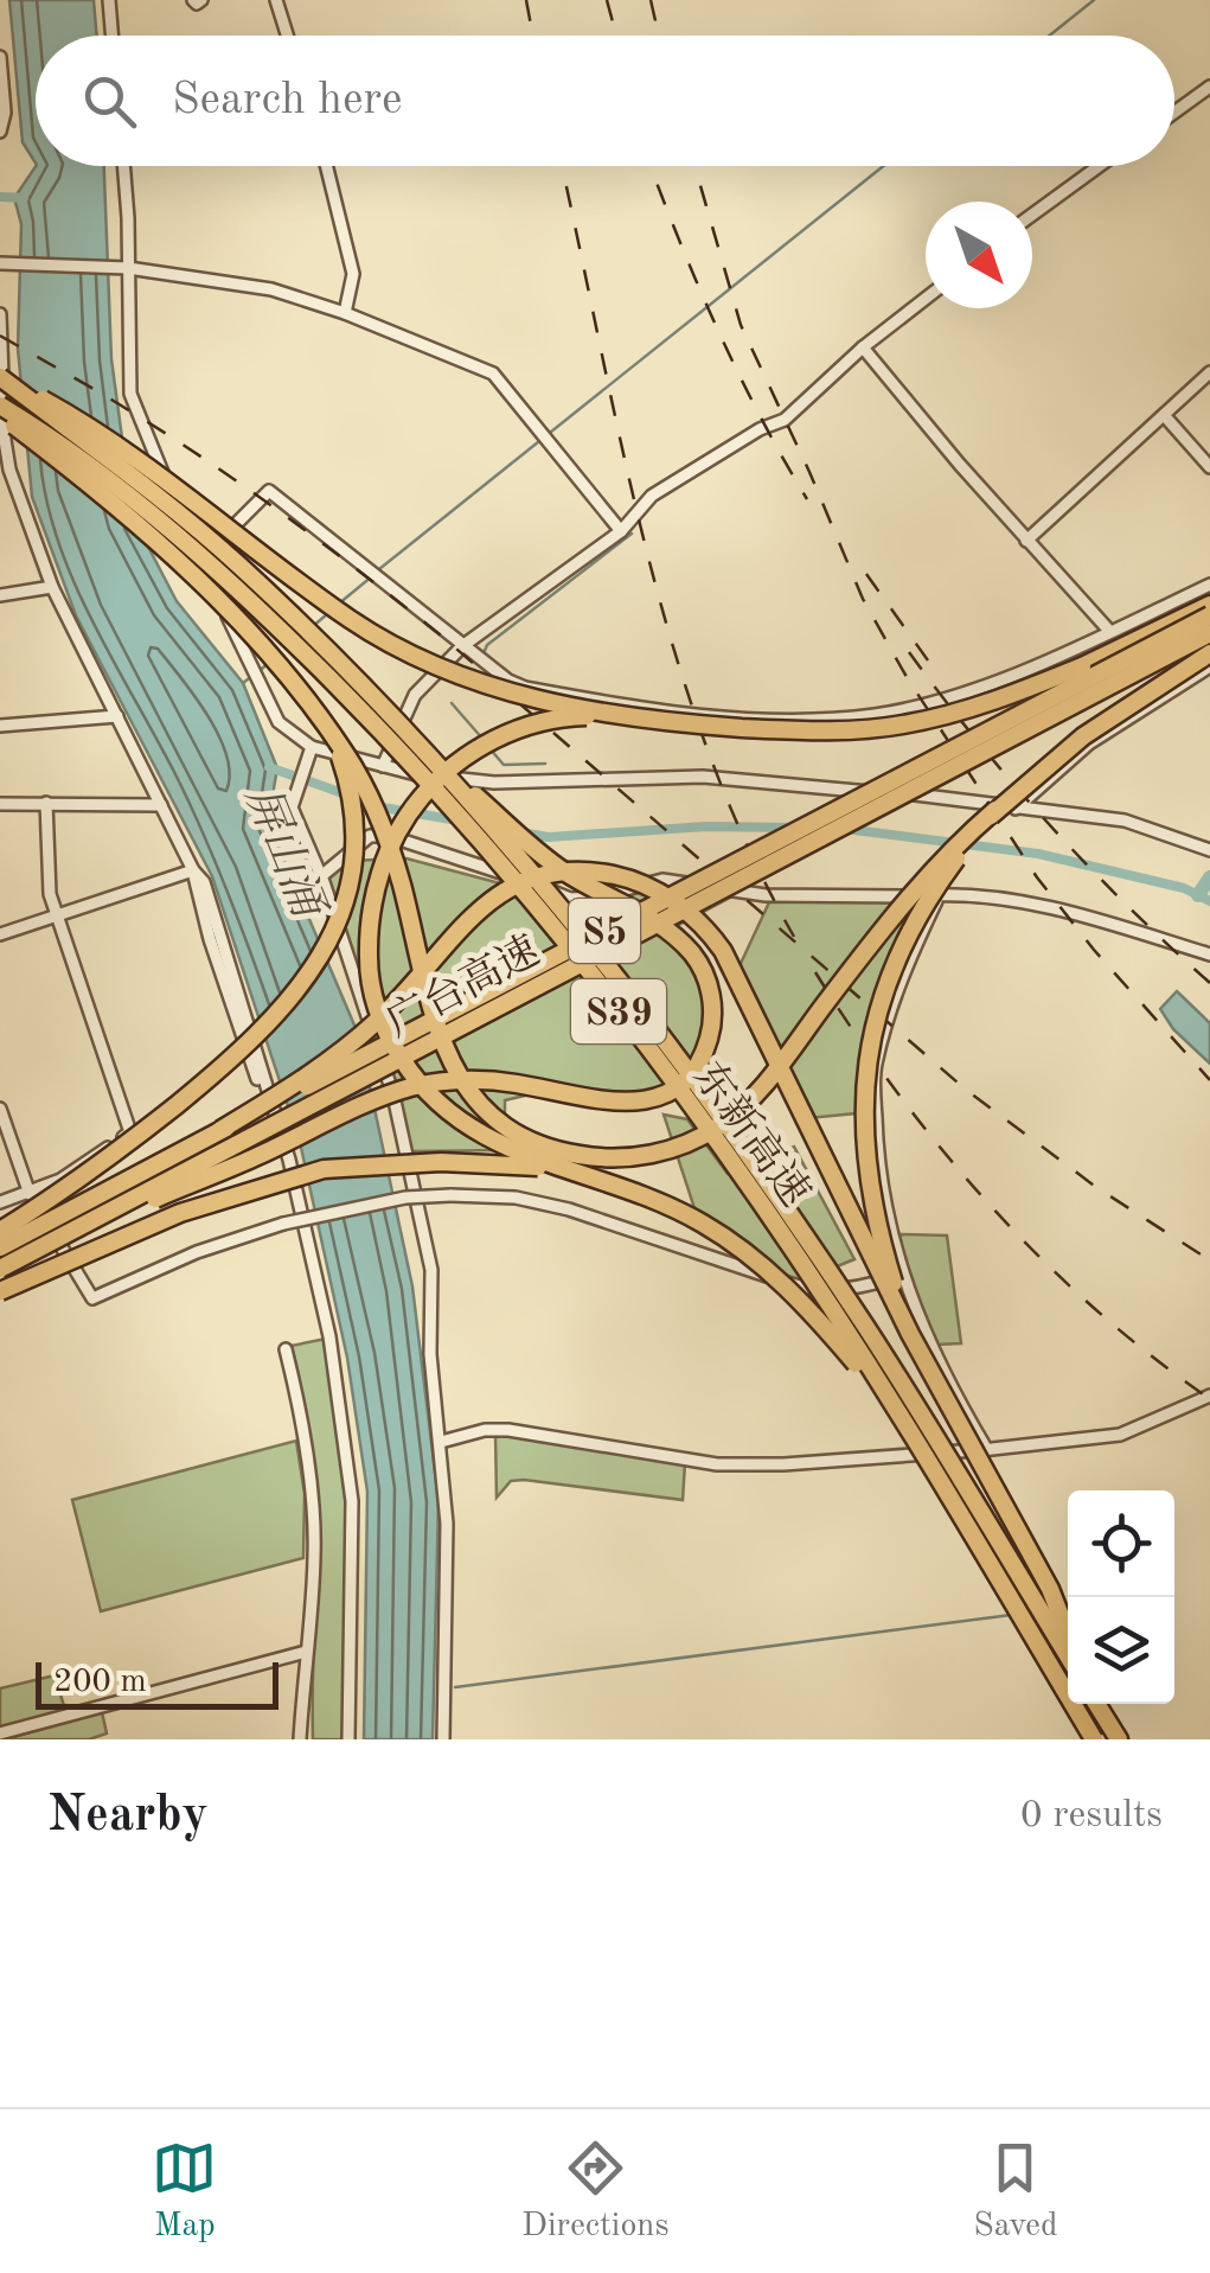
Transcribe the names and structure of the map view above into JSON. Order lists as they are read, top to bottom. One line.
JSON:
{"streets":{"highway":["S5","广台高速","S39","东新高速"]},"water":["屏山涌"],"scale_bar":"200 m","north":"bottom right","page":{"search":"Search here","scale":"200 m","heading":["Nearby","0 results"],"nav":["Map","Directions","Saved"]}}
